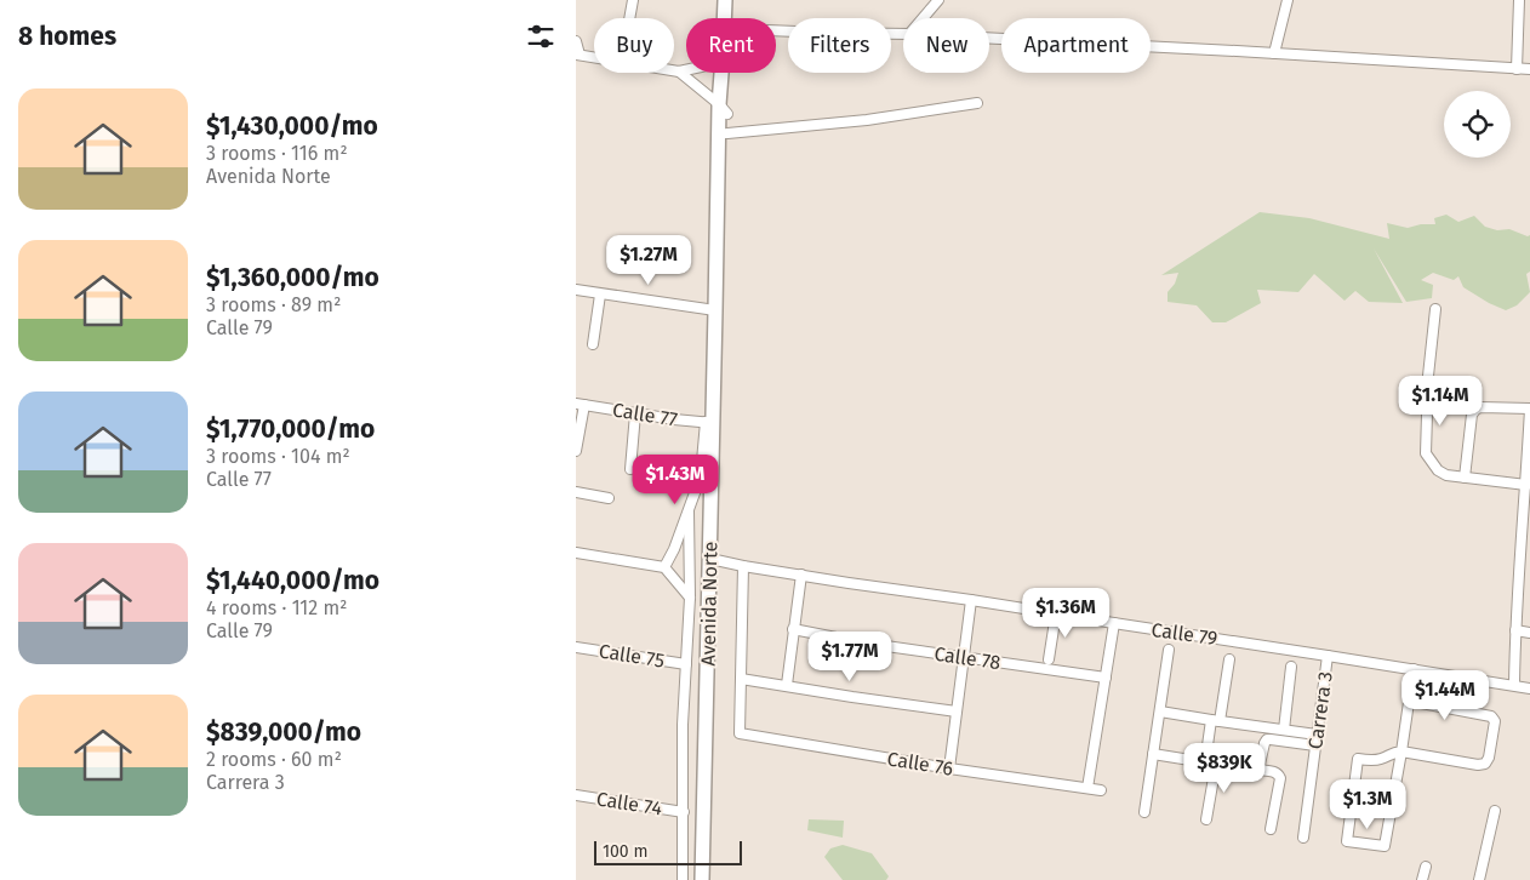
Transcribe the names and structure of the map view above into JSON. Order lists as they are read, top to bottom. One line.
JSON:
{"streets":{"main road":["Avenida Norte"],"street":["Calle 77","Calle 79","Calle 75","Calle 78","Carrera 3","Calle 76","Calle 74"]},"crossings":[["Calle 77","Avenida Norte"],["Avenida Norte","Calle 79"],["Calle 79","Carrera 3"]],"scale_bar":"100 m","page":{"heading":"8 homes","chip":["Buy","Rent","Filters","New","Apartment"],"list":[{"name":"$1,430,000/mo","note":"3 rooms · 116 m² · Avenida Norte"},{"name":"$1,360,000/mo","note":"3 rooms · 89 m² · Calle 79"},{"name":"$1,770,000/mo","note":"3 rooms · 104 m² · Calle 77"},{"name":"$1,440,000/mo","note":"4 rooms · 112 m² · Calle 79"},{"name":"$839,000/mo","note":"2 rooms · 60 m² · Carrera 3"}],"price":["$1.27M","$1.14M","$1.43M","$1.36M","$1.77M","$1.44M","$839K","$1.3M"],"scale":"100 m"}}
